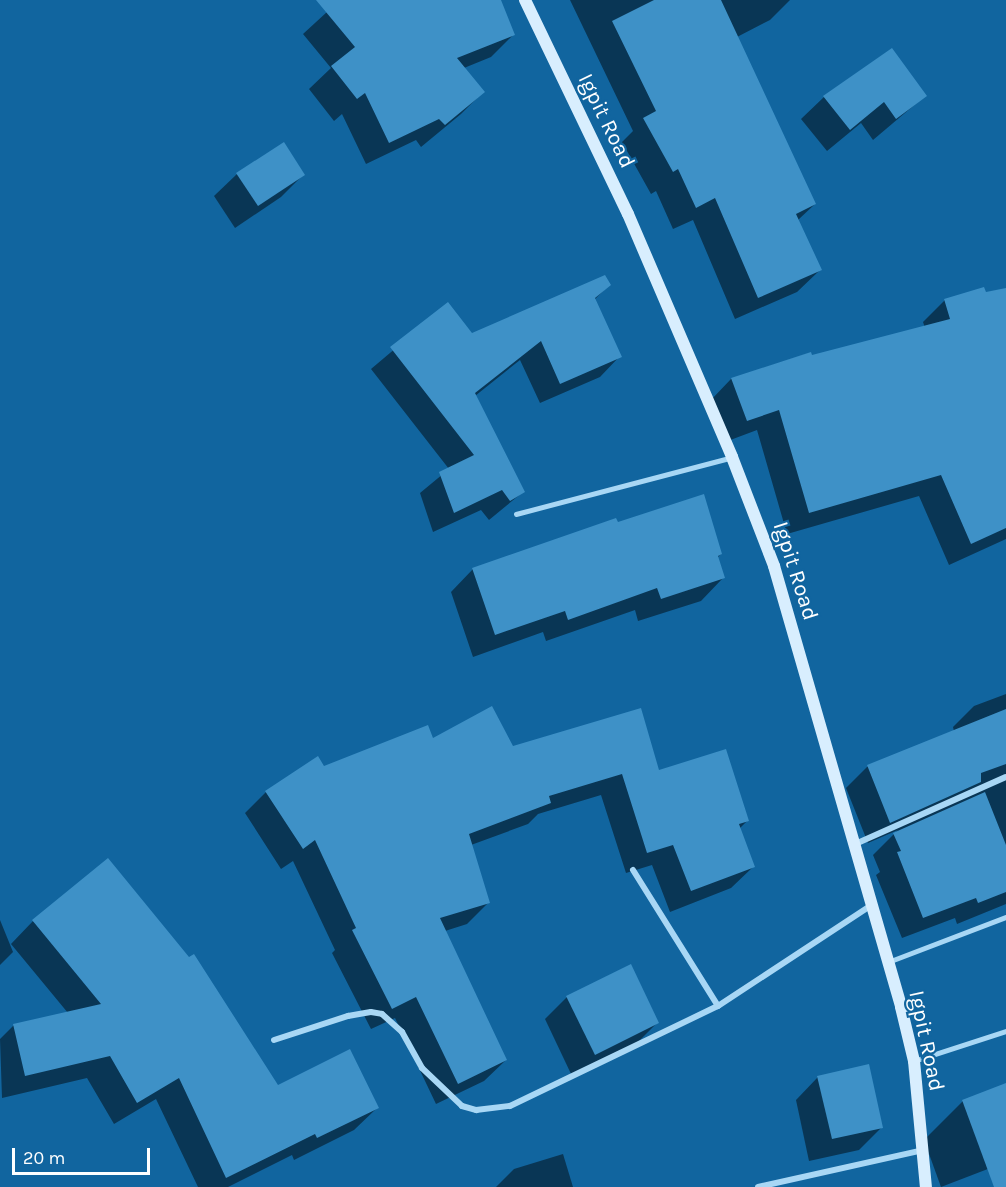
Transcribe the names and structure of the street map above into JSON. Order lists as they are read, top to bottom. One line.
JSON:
{"streets":{"street":["Igpit Road"]},"scale_bar":"20 m"}
